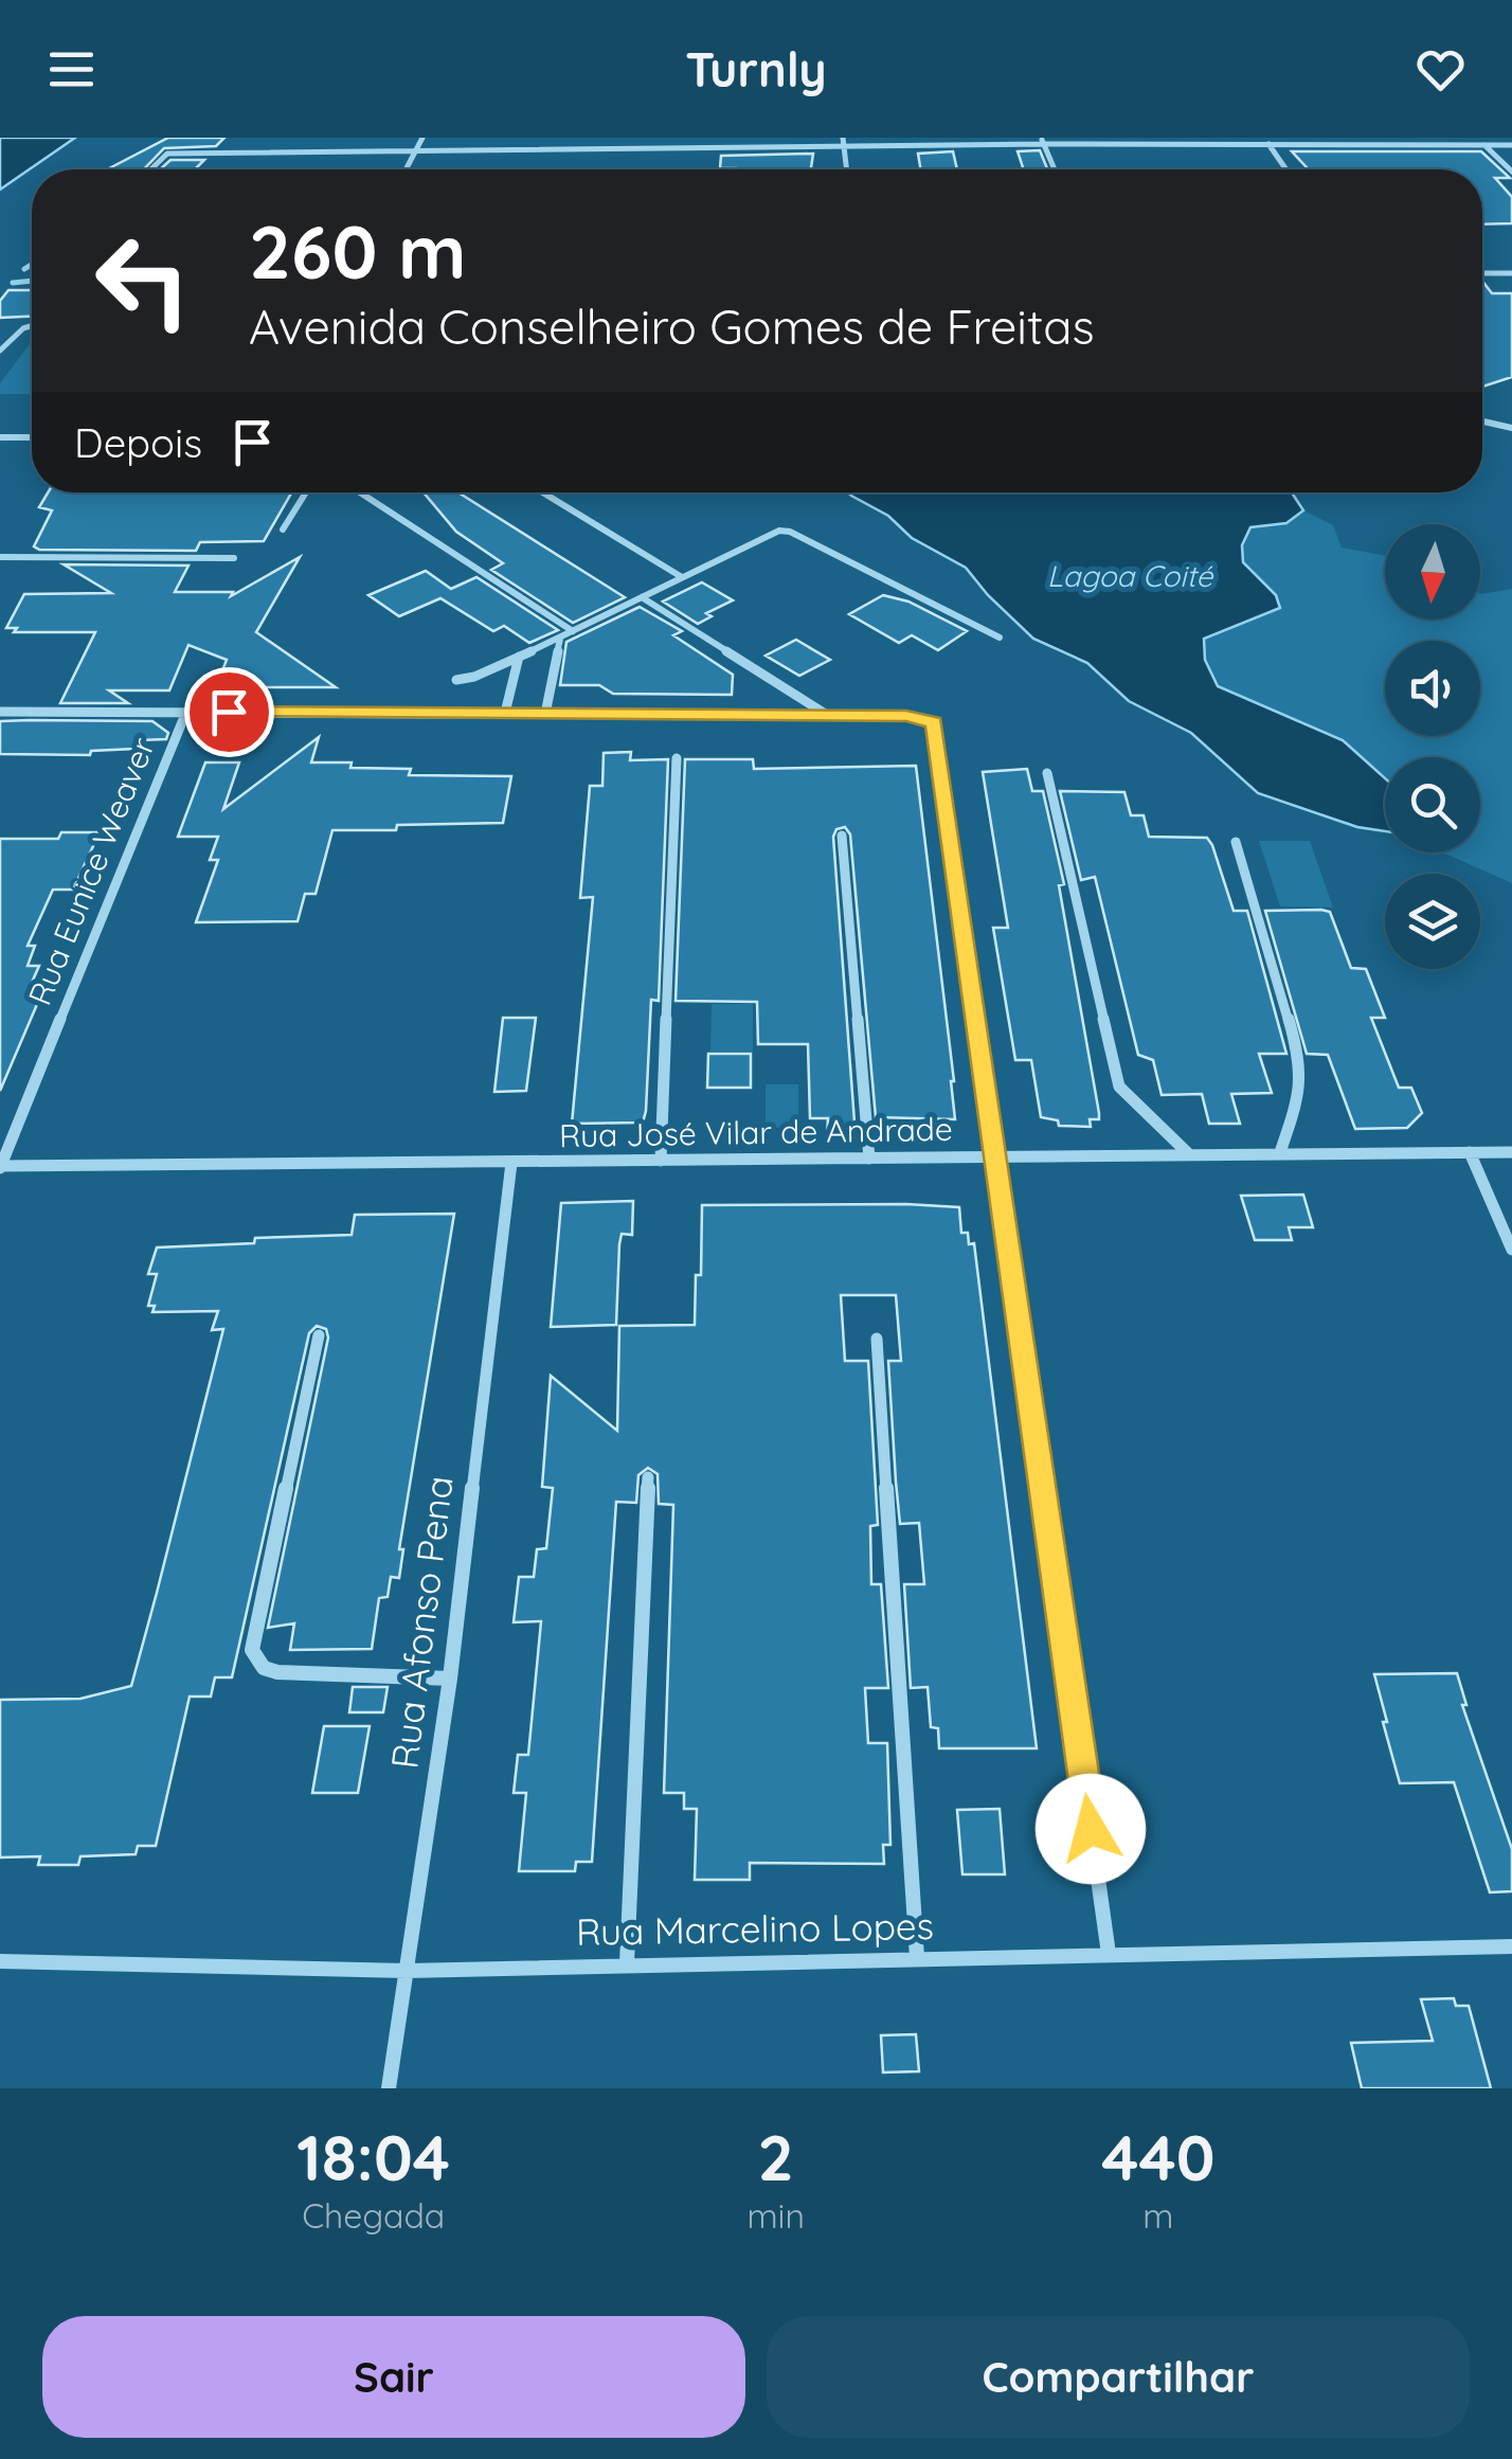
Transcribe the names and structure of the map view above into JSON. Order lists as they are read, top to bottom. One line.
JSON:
{"streets":{"street":["Rua Eunice Weaver","Rua José Vilar de Andrade","Rua Afonso Pena","Rua Marcelino Lopes"]},"crossings":[["Rua Eunice Weaver","Rua José Vilar de Andrade"],["Rua José Vilar de Andrade","Rua Afonso Pena"],["Rua Afonso Pena","Rua Marcelino Lopes"]],"water":["Lagoa Coité"],"north":"bottom","page":{"header":"Turnly","turn":["260 m","Avenida Conselheiro Gomes de Freitas"],"then":"Depois","eta":["18:04","Chegada","2","min","440","m"],"buttons":["Sair","Compartilhar"]}}
